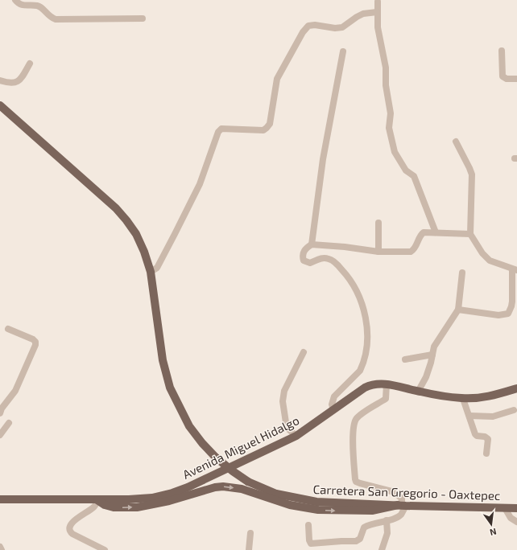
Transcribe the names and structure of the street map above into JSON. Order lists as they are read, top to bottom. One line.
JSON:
{"streets":{"main road":["Avenida Miguel Hidalgo","Carretera San Gregorio - Oaxtepec"]},"north":"bottom"}
